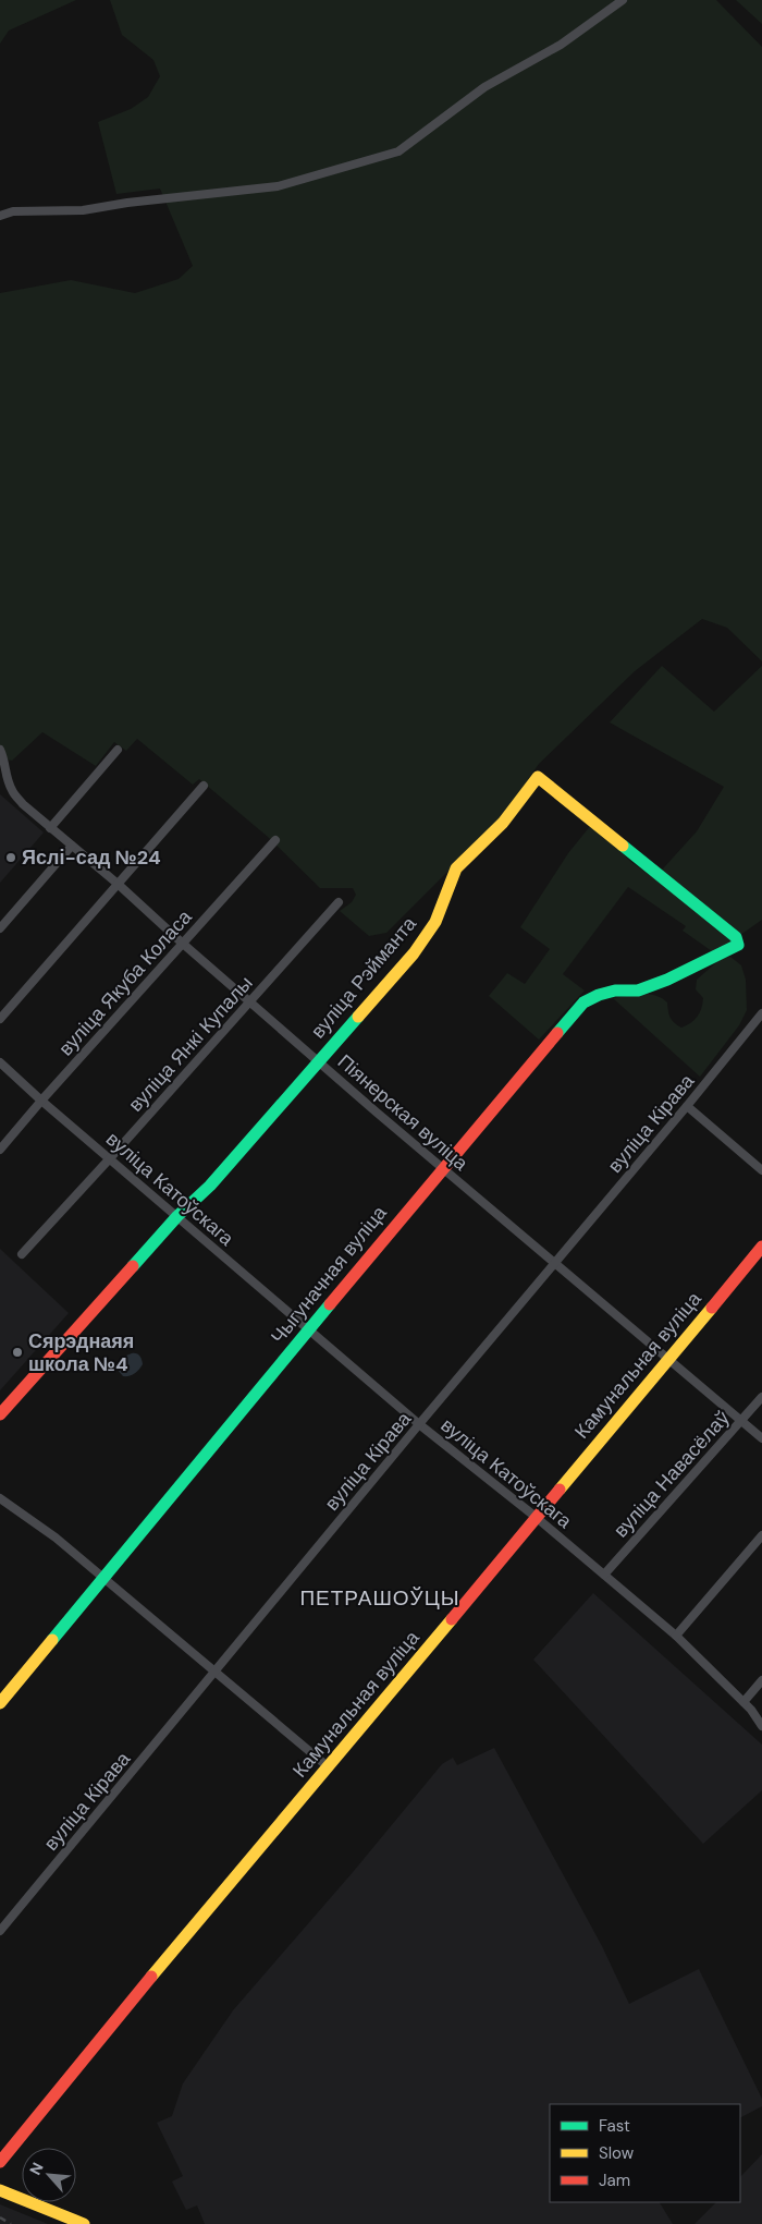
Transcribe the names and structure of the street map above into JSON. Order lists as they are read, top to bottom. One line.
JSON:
{"streets":{"street":["вуліца Рэйманта","вуліца Якуба Коласа","вуліца Янкі Купалы","Піянерская вуліца","вуліца Кірава","вуліца Катоўскага","Чыгуначная вуліца","Камунальная вуліца","вуліца Навасёлаў"]},"crossings":[["вуліца Рэйманта","Піянерская вуліца"],["вуліца Рэйманта","вуліца Катоўскага"],["вуліца Рэйманта","Чыгуначная вуліца"],["вуліца Якуба Коласа","Піянерская вуліца"],["вуліца Якуба Коласа","вуліца Катоўскага"],["вуліца Янкі Купалы","Піянерская вуліца"],["вуліца Янкі Купалы","вуліца Катоўскага"],["Піянерская вуліца","вуліца Кірава"],["Піянерская вуліца","Чыгуначная вуліца"],["Піянерская вуліца","Камунальная вуліца"],["Піянерская вуліца","вуліца Навасёлаў"],["вуліца Кірава","вуліца Катоўскага"],["вуліца Катоўскага","Чыгуначная вуліца"],["вуліца Катоўскага","Камунальная вуліца"],["вуліца Катоўскага","вуліца Навасёлаў"]],"districts":["ПЕТРАШОЎЦЫ"],"places":["Яслі-сад №24","Сярэднаяя школа №4"],"legend":["Fast","Slow","Jam"],"north":"top left"}
